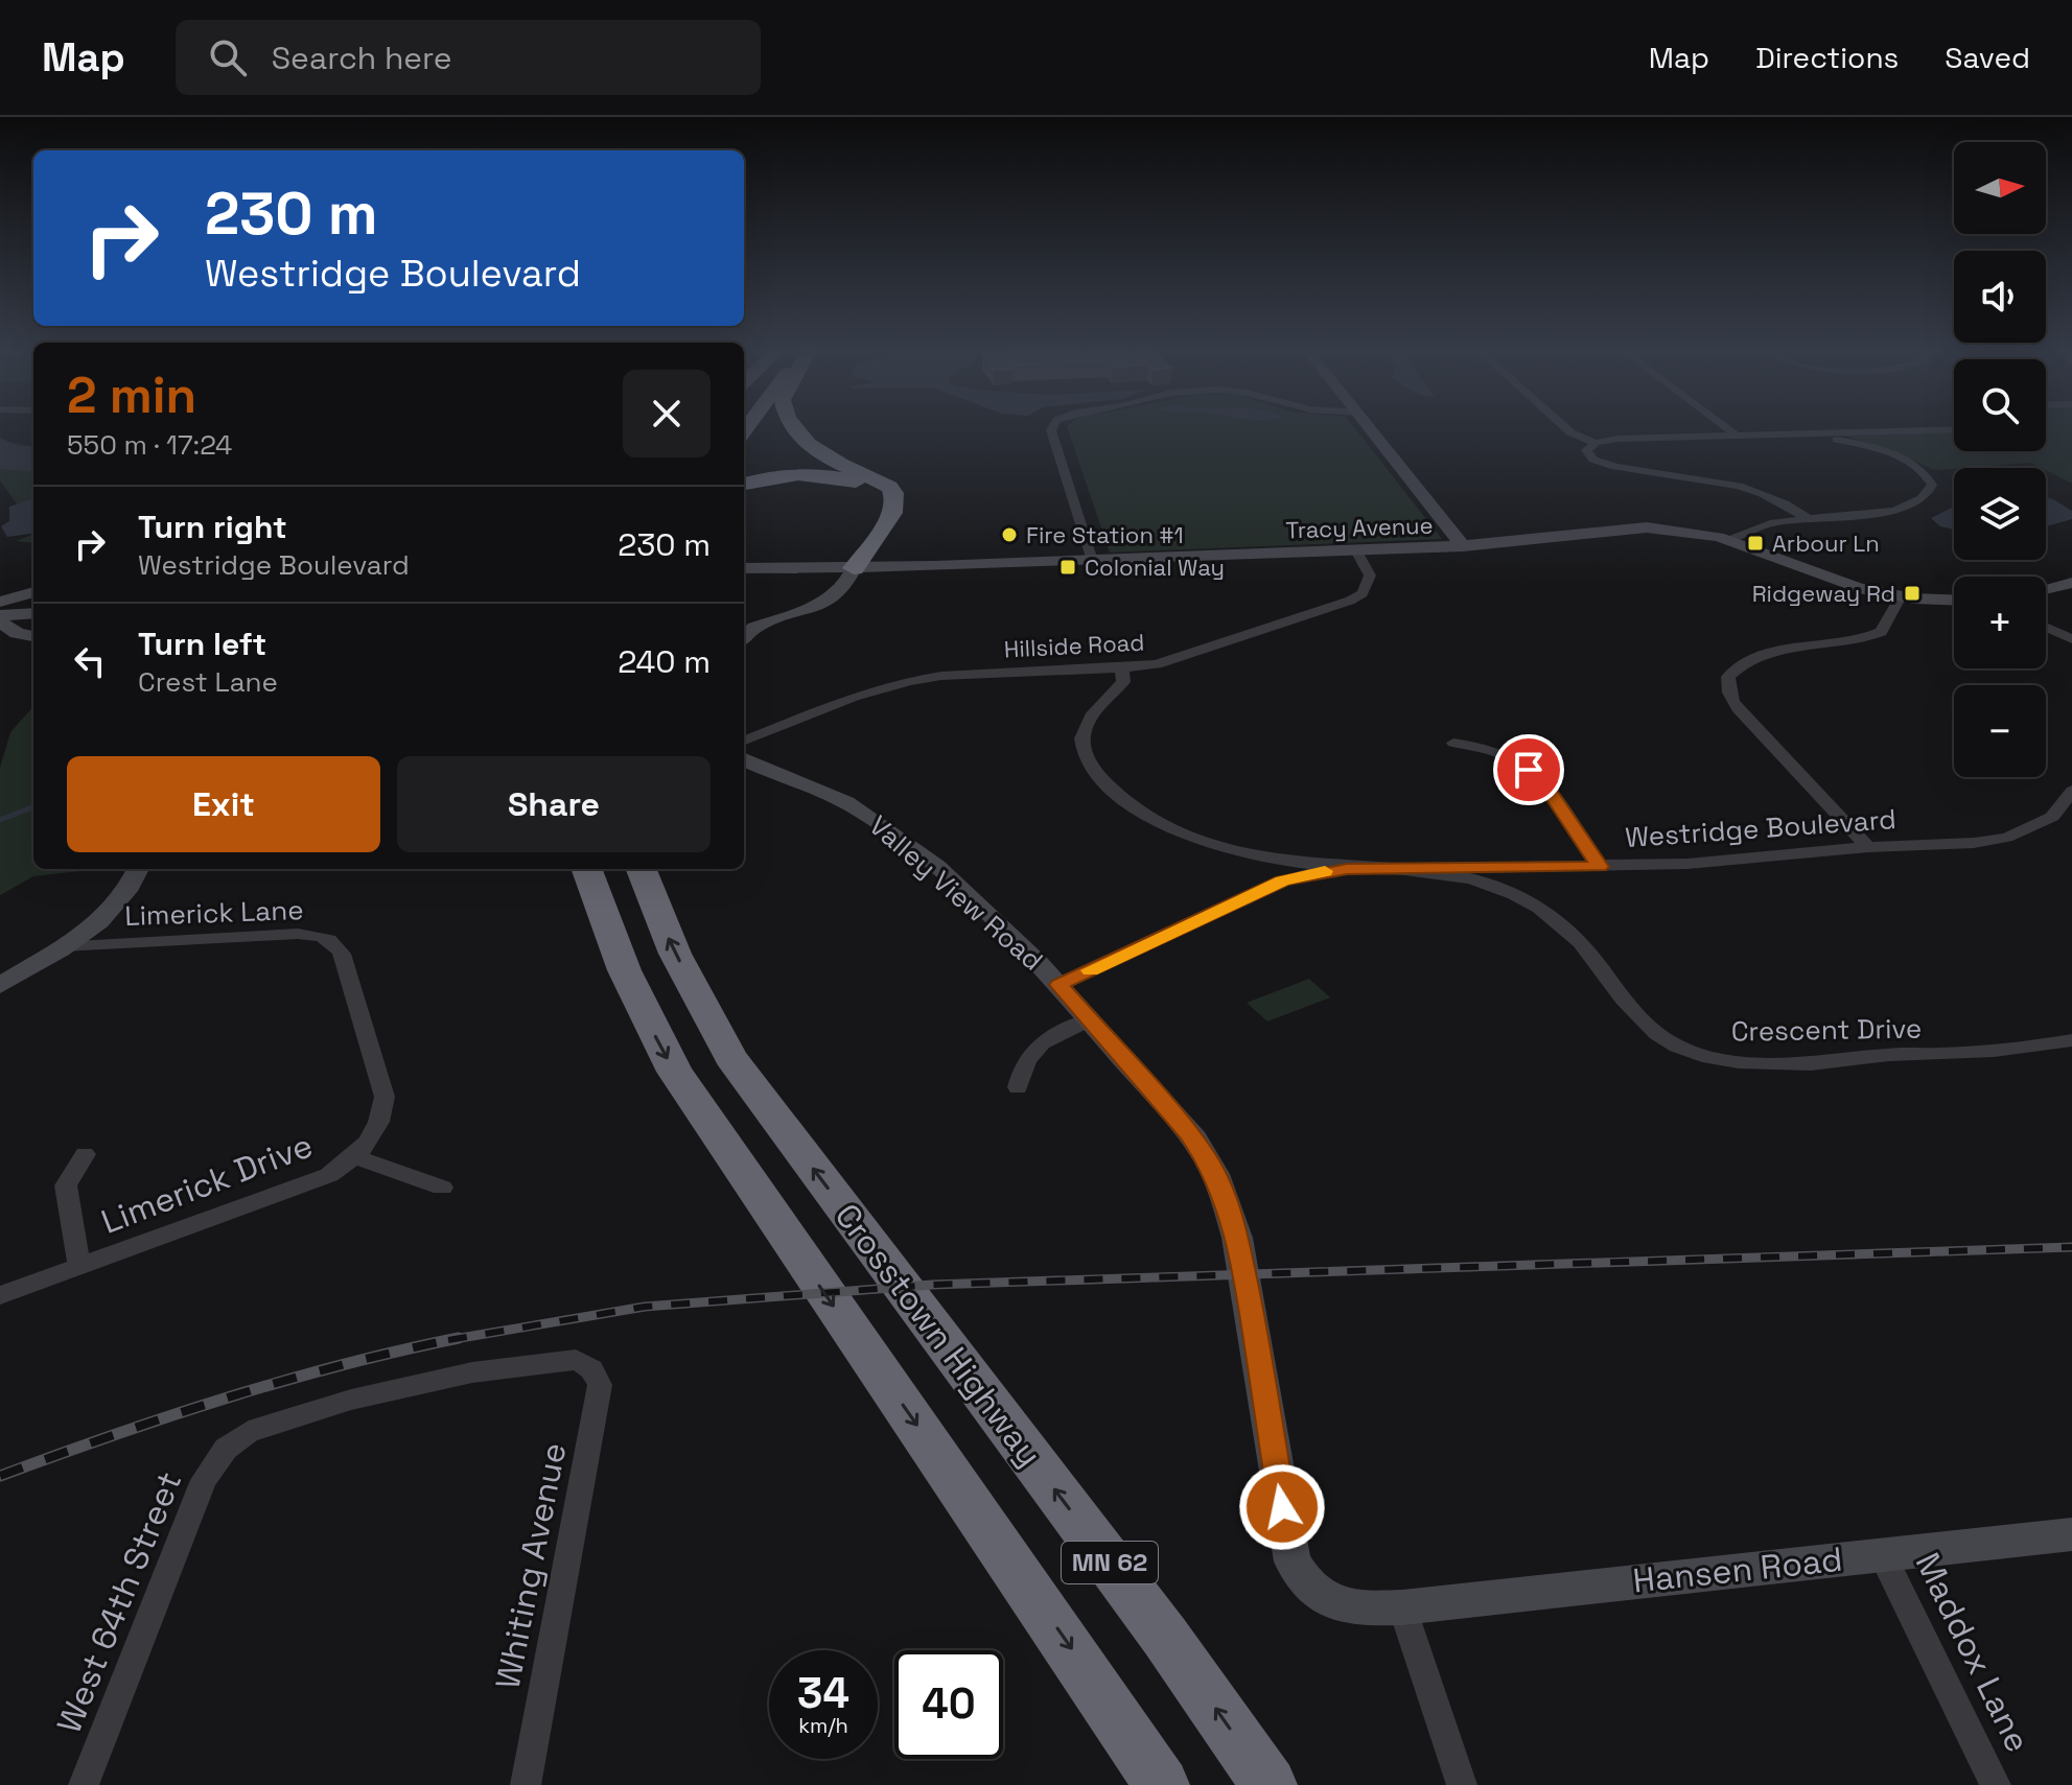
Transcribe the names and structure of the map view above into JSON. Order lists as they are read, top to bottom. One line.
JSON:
{"streets":{"highway":["Crosstown Highway","MN 62"],"street":["Tracy Avenue","Hillside Road","Westridge Boulevard","Valley View Road","Limerick Lane","Crescent Drive","Limerick Drive","Whiting Avenue","Hansen Road","West 64th Street","Maddox Lane"]},"crossings":[["Tracy Avenue","Hillside Road"],["Hillside Road","Crescent Drive"],["Westridge Boulevard","Valley View Road"],["Westridge Boulevard","Crescent Drive"],["Valley View Road","Hansen Road"],["Limerick Lane","Limerick Drive"],["Whiting Avenue","West 64th Street"],["Hansen Road","Maddox Lane"]],"places":{"other":["Fire Station #1"],"transit":["Arbour Ln","Colonial Way","Ridgeway Rd"]},"north":"right","page":{"header":"Map","search":"Search here","nav":["Map","Directions","Saved"],"map_buttons":["+","−"],"turn":["230 m","Westridge Boulevard"],"heading":["2 min","550 m · 17:24"],"list":[{"name":"Turn right","note":"Westridge Boulevard","value":"230 m"},{"name":"Turn left","note":"Crest Lane","value":"240 m"}],"buttons":["Exit","Share"],"speed":"34 km/h","limit":"40"}}
